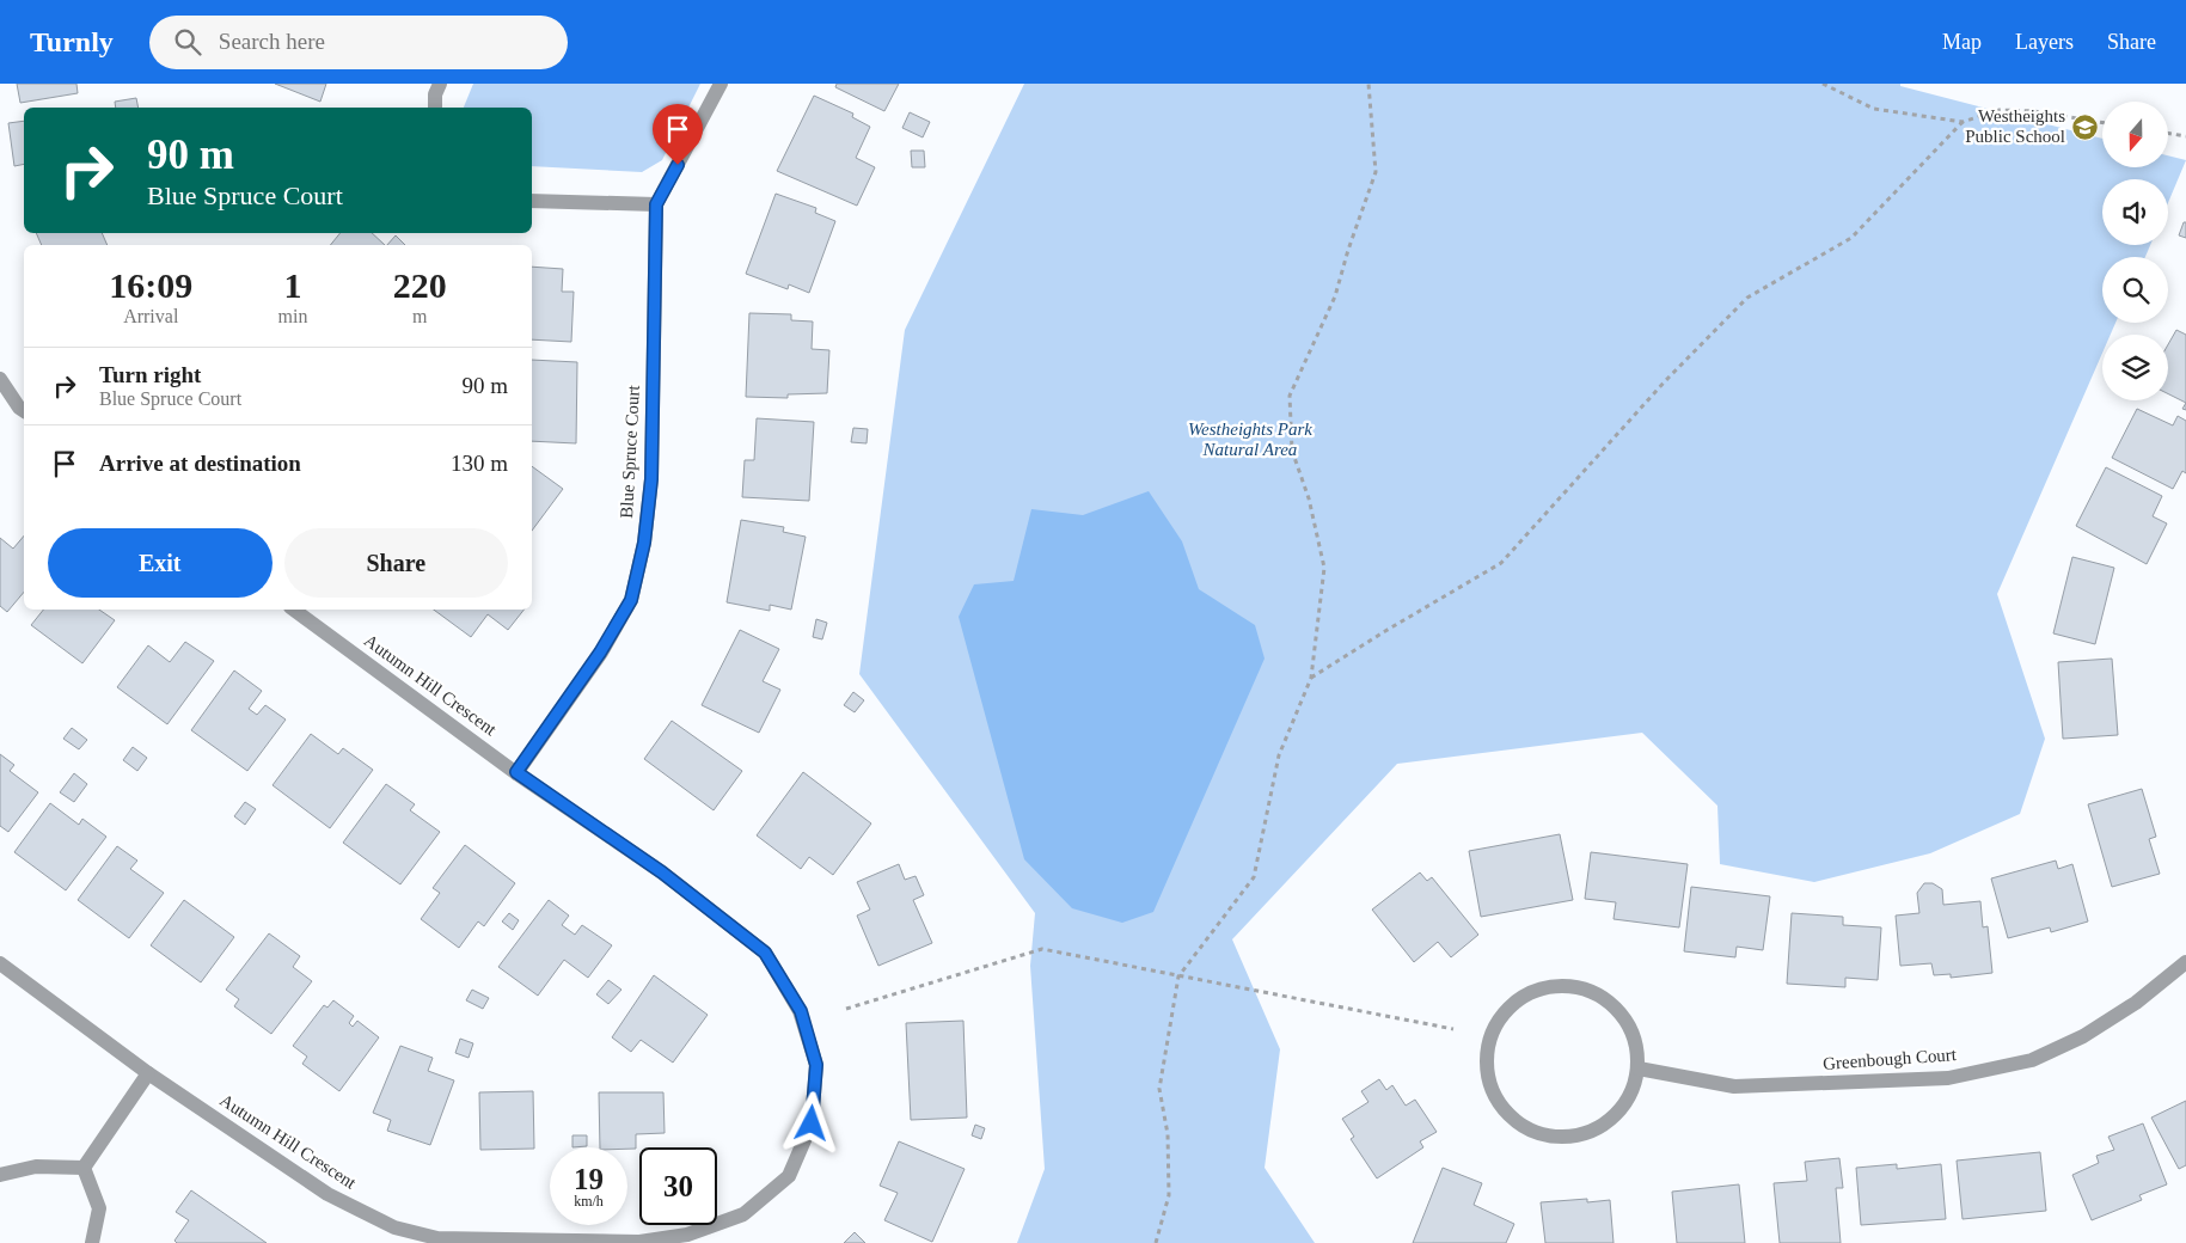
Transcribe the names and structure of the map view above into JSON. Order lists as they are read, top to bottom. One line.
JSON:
{"streets":{"street":["Blue Spruce Court","Autumn Hill Crescent","Greenbough Court"]},"crossings":[["Blue Spruce Court","Autumn Hill Crescent"]],"parks":["Westheights Park Natural Area"],"places":{"school or university":["Westheights Public School"]},"north":"bottom","page":{"header":"Turnly","search":"Search here","nav":["Map","Layers","Share"],"turn":["90 m","Blue Spruce Court"],"eta":["16:09","Arrival","1","min","220","m"],"list":[{"name":"Turn right","note":"Blue Spruce Court","value":"90 m"},{"name":"Arrive at destination","value":"130 m"}],"buttons":["Exit","Share"],"speed":"19 km/h","limit":"30"}}
